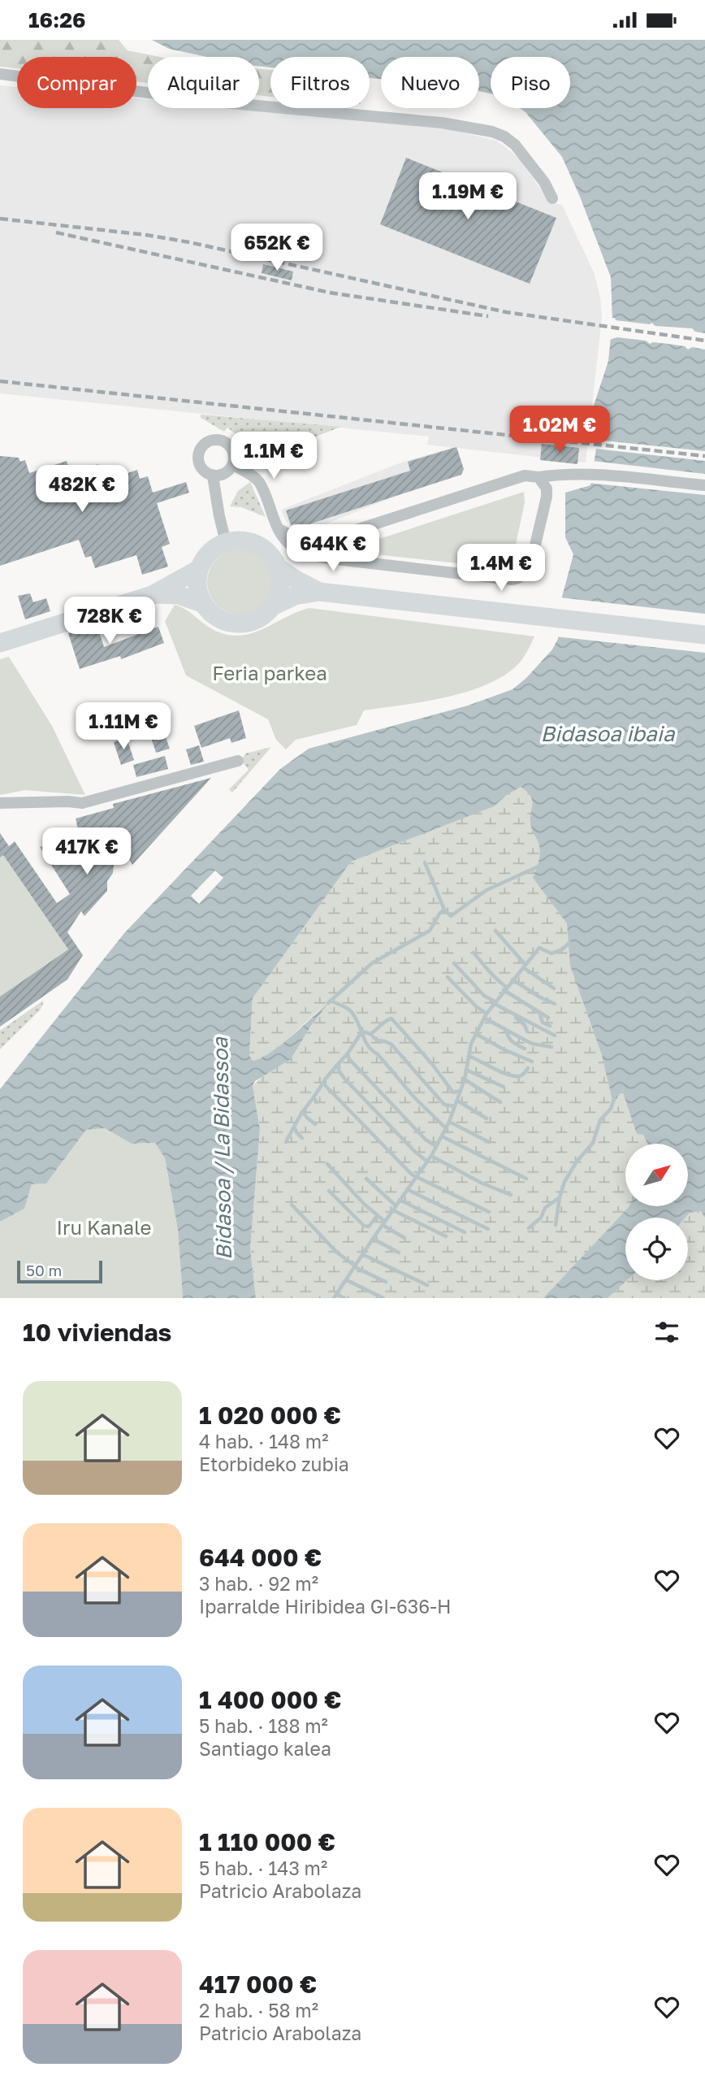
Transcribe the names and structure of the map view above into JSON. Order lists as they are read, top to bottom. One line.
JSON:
{"water":["Bidasoa ibaia","Bidasoa / La Bidassoa"],"parks":["Feria parkea","Iru Kanale"],"scale_bar":"50 m","north":"top right","page":{"status":"16:26","chip":["Comprar","Alquilar","Filtros","Nuevo","Piso"],"price":["1.19M €","652K €","1.02M €","1.1M €","482K €","644K €","1.4M €","728K €","1.11M €","417K €"],"scale":"50 m","heading":"10 viviendas","list":[{"name":"1 020 000 €","note":"4 hab. · 148 m² · Etorbideko zubia"},{"name":"644 000 €","note":"3 hab. · 92 m² · Iparralde Hiribidea GI-636-H"},{"name":"1 400 000 €","note":"5 hab. · 188 m² · Santiago kalea"},{"name":"1 110 000 €","note":"5 hab. · 143 m² · Patricio Arabolaza"},{"name":"417 000 €","note":"2 hab. · 58 m² · Patricio Arabolaza"}]}}
